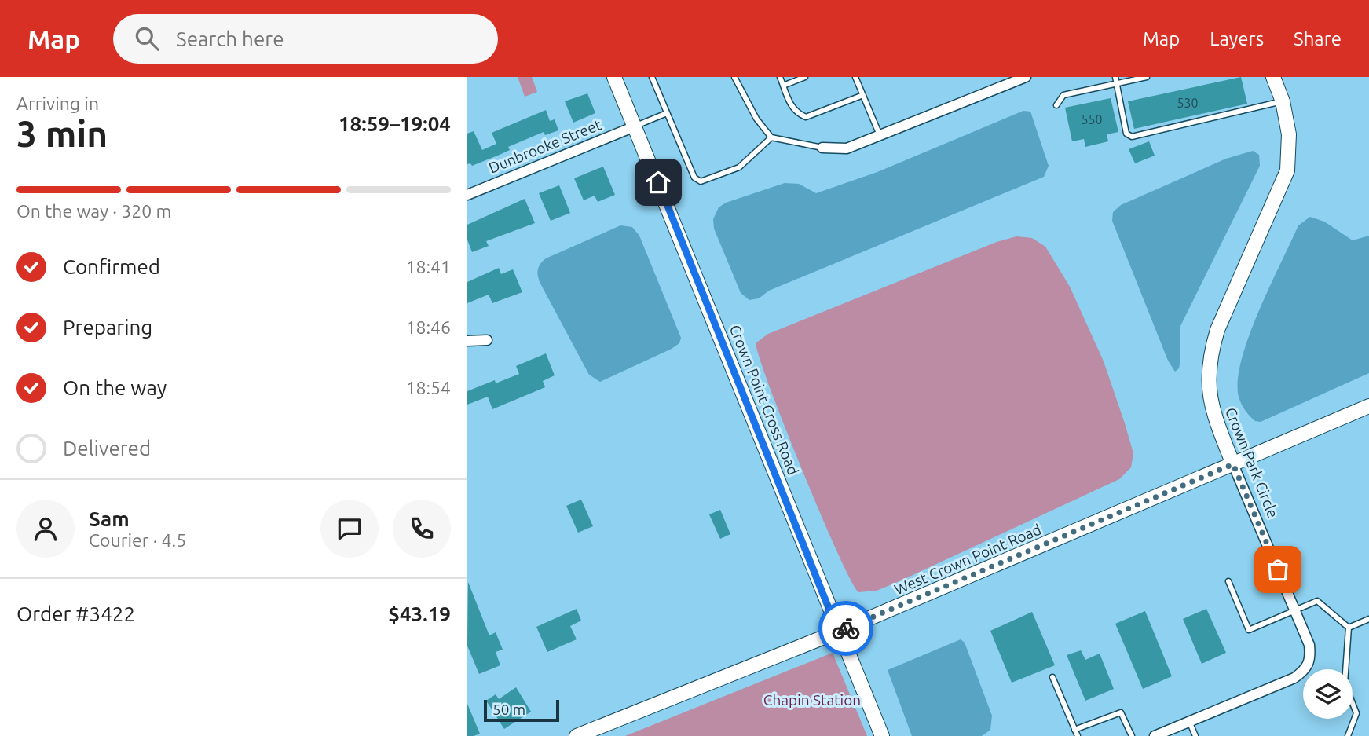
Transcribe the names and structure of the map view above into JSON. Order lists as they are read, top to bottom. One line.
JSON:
{"streets":{"street":["Dunbrooke Street","Crown Point Cross Road","Crown Park Circle","West Crown Point Road"]},"crossings":[["Dunbrooke Street","Crown Point Cross Road"],["Crown Point Cross Road","West Crown Point Road"],["Crown Park Circle","West Crown Point Road"]],"parks":["Chapin Station"],"house_numbers":["530","550"],"scale_bar":"50 m","page":{"header":"Map","search":"Search here","nav":["Map","Layers","Share"],"heading":["3 min","Arriving in","18:59–19:04"],"panel":["Sam","Courier · 4.5","Order #3422","$43.19"],"bar":"On the way · 320 m","list":[["Confirmed","18:41"],["Preparing","18:46"],["On the way","18:54"],"Delivered"],"scale":"50 m"}}
